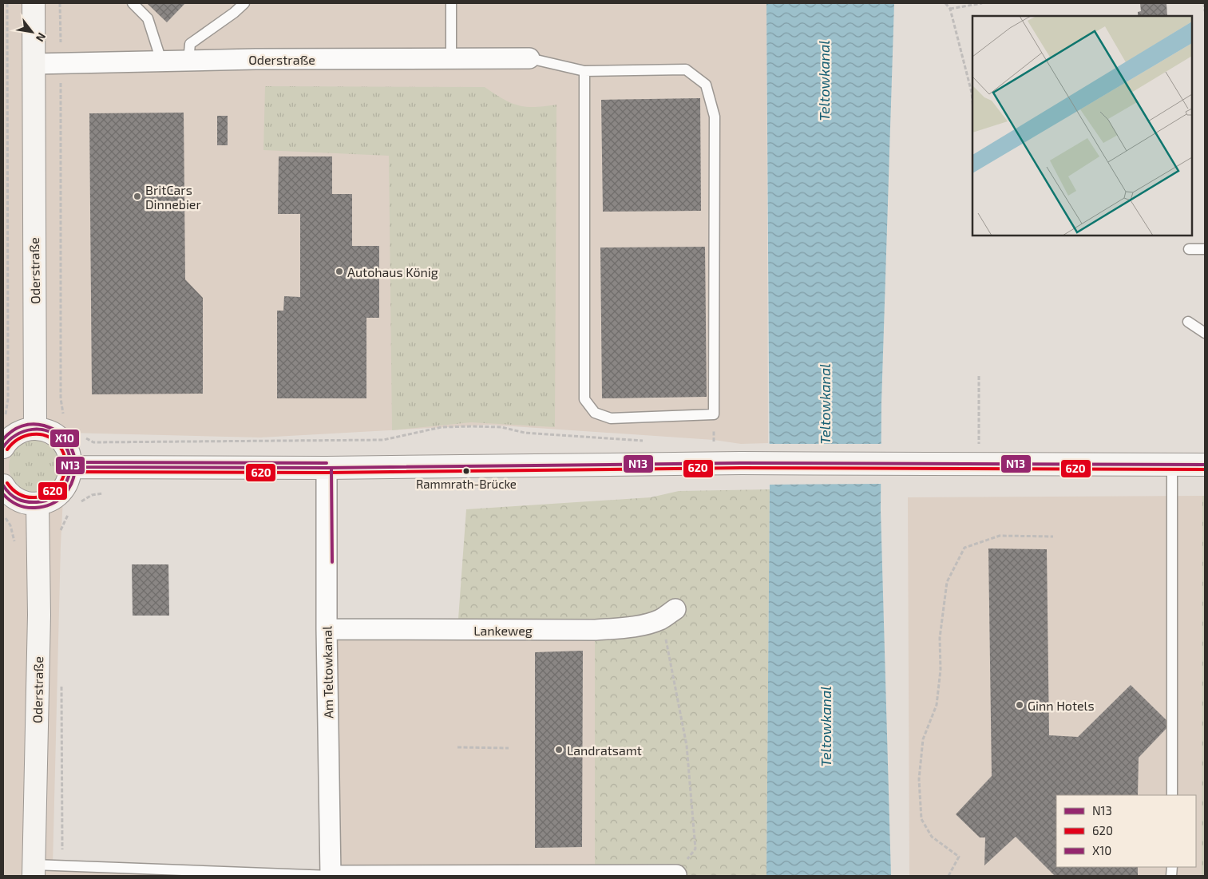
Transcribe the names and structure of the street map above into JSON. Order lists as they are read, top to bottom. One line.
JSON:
{"streets":{"street":["Oderstraße","Lankeweg","Am Teltowkanal"]},"crossings":[["Lankeweg","Am Teltowkanal"]],"water":["Teltowkanal"],"places":["BritCars Dinnebier","Autohaus König","Rammrath-Brücke","Ginn Hotels","Landratsamt"],"lines":["transit line X10","transit line N13","transit line 620"],"legend":["N13","620","X10"],"north":"bottom right"}
